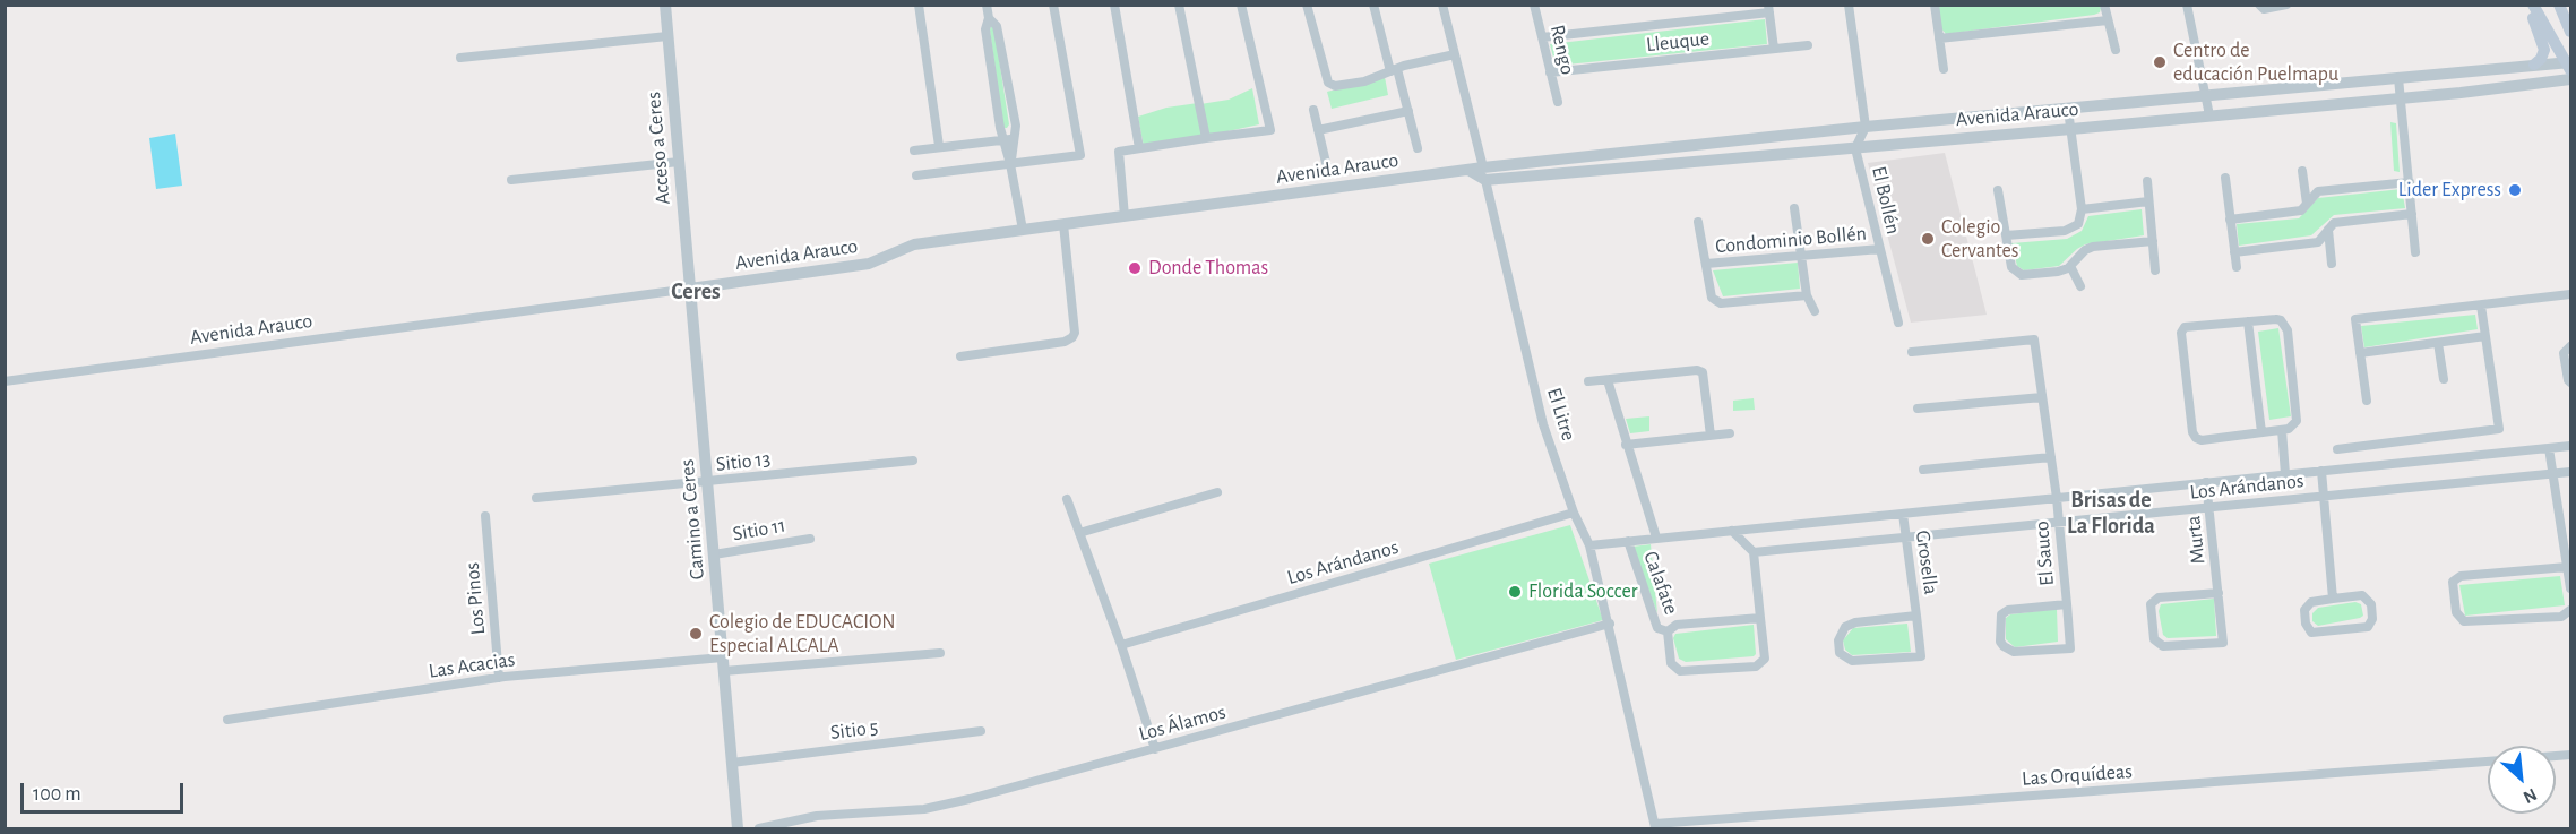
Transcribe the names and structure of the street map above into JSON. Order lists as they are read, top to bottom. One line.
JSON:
{"streets":{"street":["Lleuque","Rengo","Avenida Arauco","Acceso a Ceres","El Bollén","Condominio Bollén","El Litre","Sitio 13","Los Arándanos","Camino a Ceres","Sitio 11","Murta","El Sauco","Grosella","Calafate","Los Pinos","Las Acacias","Los Álamos","Sitio 5","Las Orquídeas"]},"crossings":[["Lleuque","Rengo"],["Avenida Arauco","Acceso a Ceres"],["Avenida Arauco","El Bollén"],["Avenida Arauco","El Litre"],["Avenida Arauco","Camino a Ceres"],["Acceso a Ceres","Camino a Ceres"],["El Bollén","Condominio Bollén"],["El Litre","Los Arándanos"],["El Litre","Los Álamos"],["El Litre","Las Orquídeas"],["Sitio 13","Camino a Ceres"],["Los Arándanos","Murta"],["Los Arándanos","El Sauco"],["Los Arándanos","Grosella"],["Los Arándanos","Calafate"],["Camino a Ceres","Sitio 11"],["Camino a Ceres","Las Acacias"],["Camino a Ceres","Sitio 5"],["Los Pinos","Las Acacias"]],"districts":["Ceres","Brisas de La Florida"],"places":["Centro de educación Puelmapu","Lider Express","Colegio Cervantes","Donde Thomas","Florida Soccer","Colegio de EDUCACION Especial ALCALA"],"scale_bar":"100 m","north":"bottom right"}
